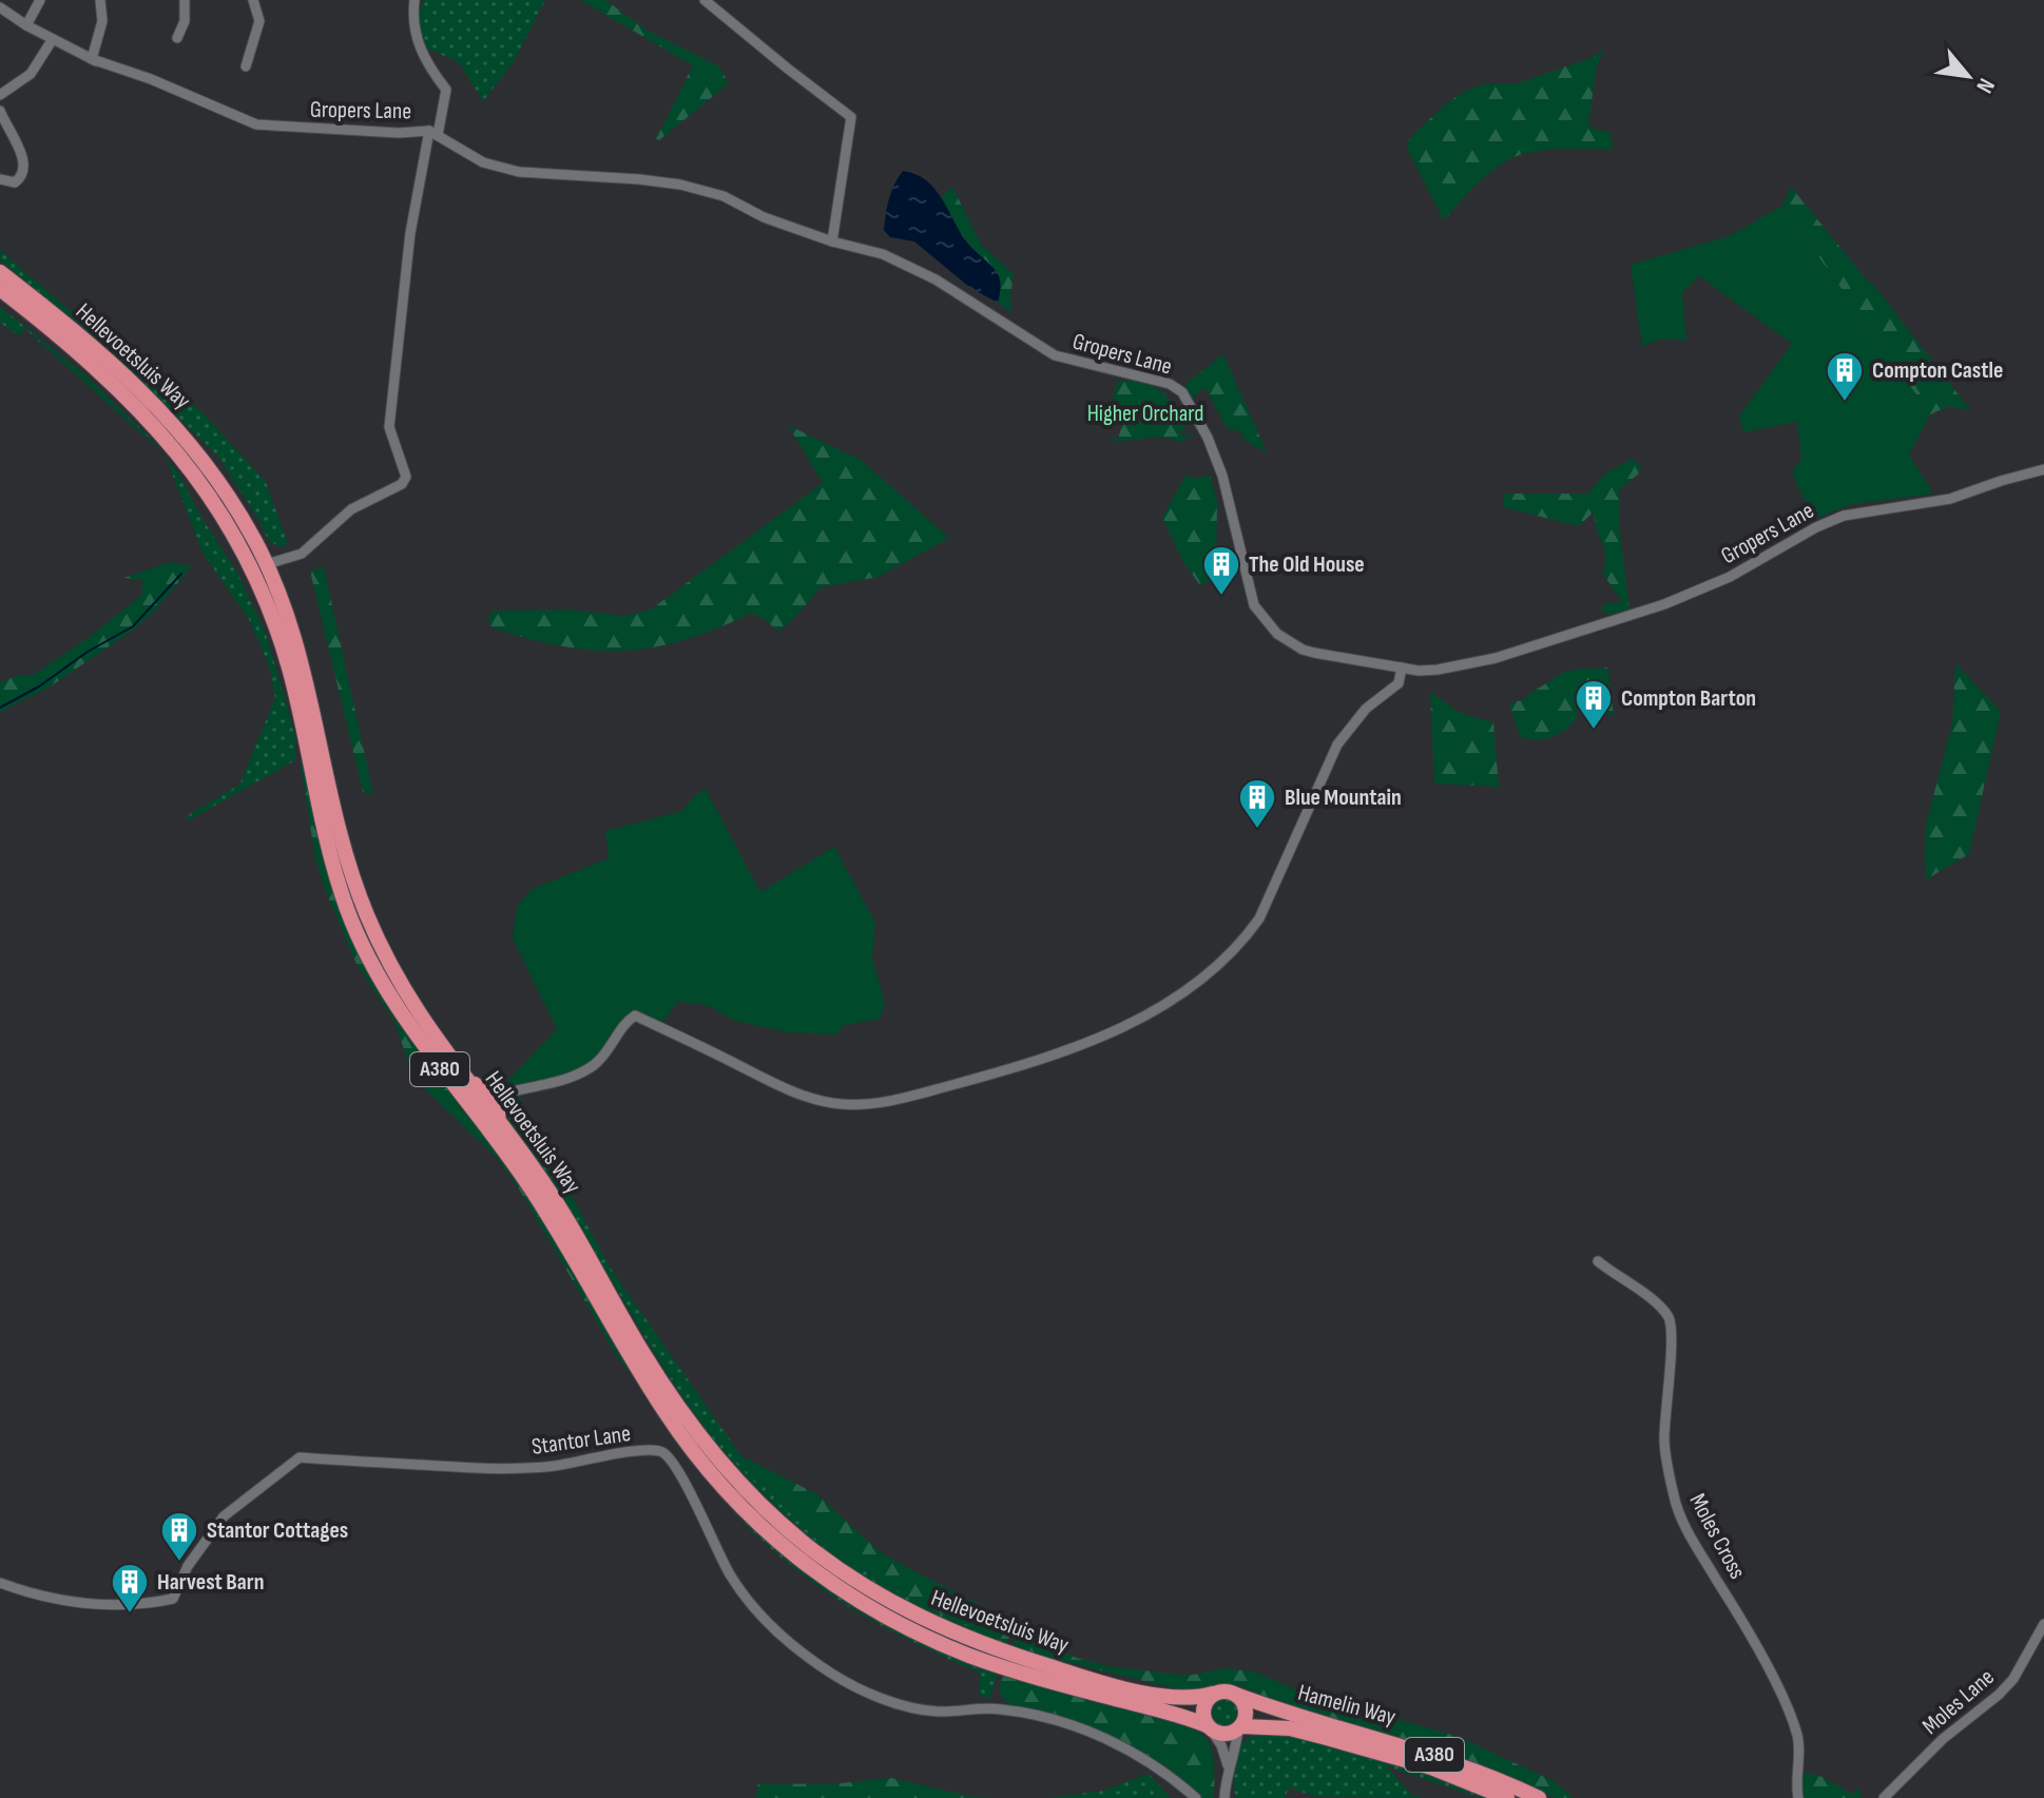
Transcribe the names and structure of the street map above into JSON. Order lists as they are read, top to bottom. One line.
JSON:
{"streets":{"highway":["Hellevoetsluis Way","A380","Hamelin Way"],"street":["Gropers Lane","Stantor Lane","Moles Cross","Moles Lane"]},"crossings":[["Hellevoetsluis Way","Hamelin Way"]],"parks":["Higher Orchard"],"places":{"building":["Compton Castle","The Old House","Compton Barton","Blue Mountain","Stantor Cottages","Harvest Barn"]},"north":"bottom right"}
